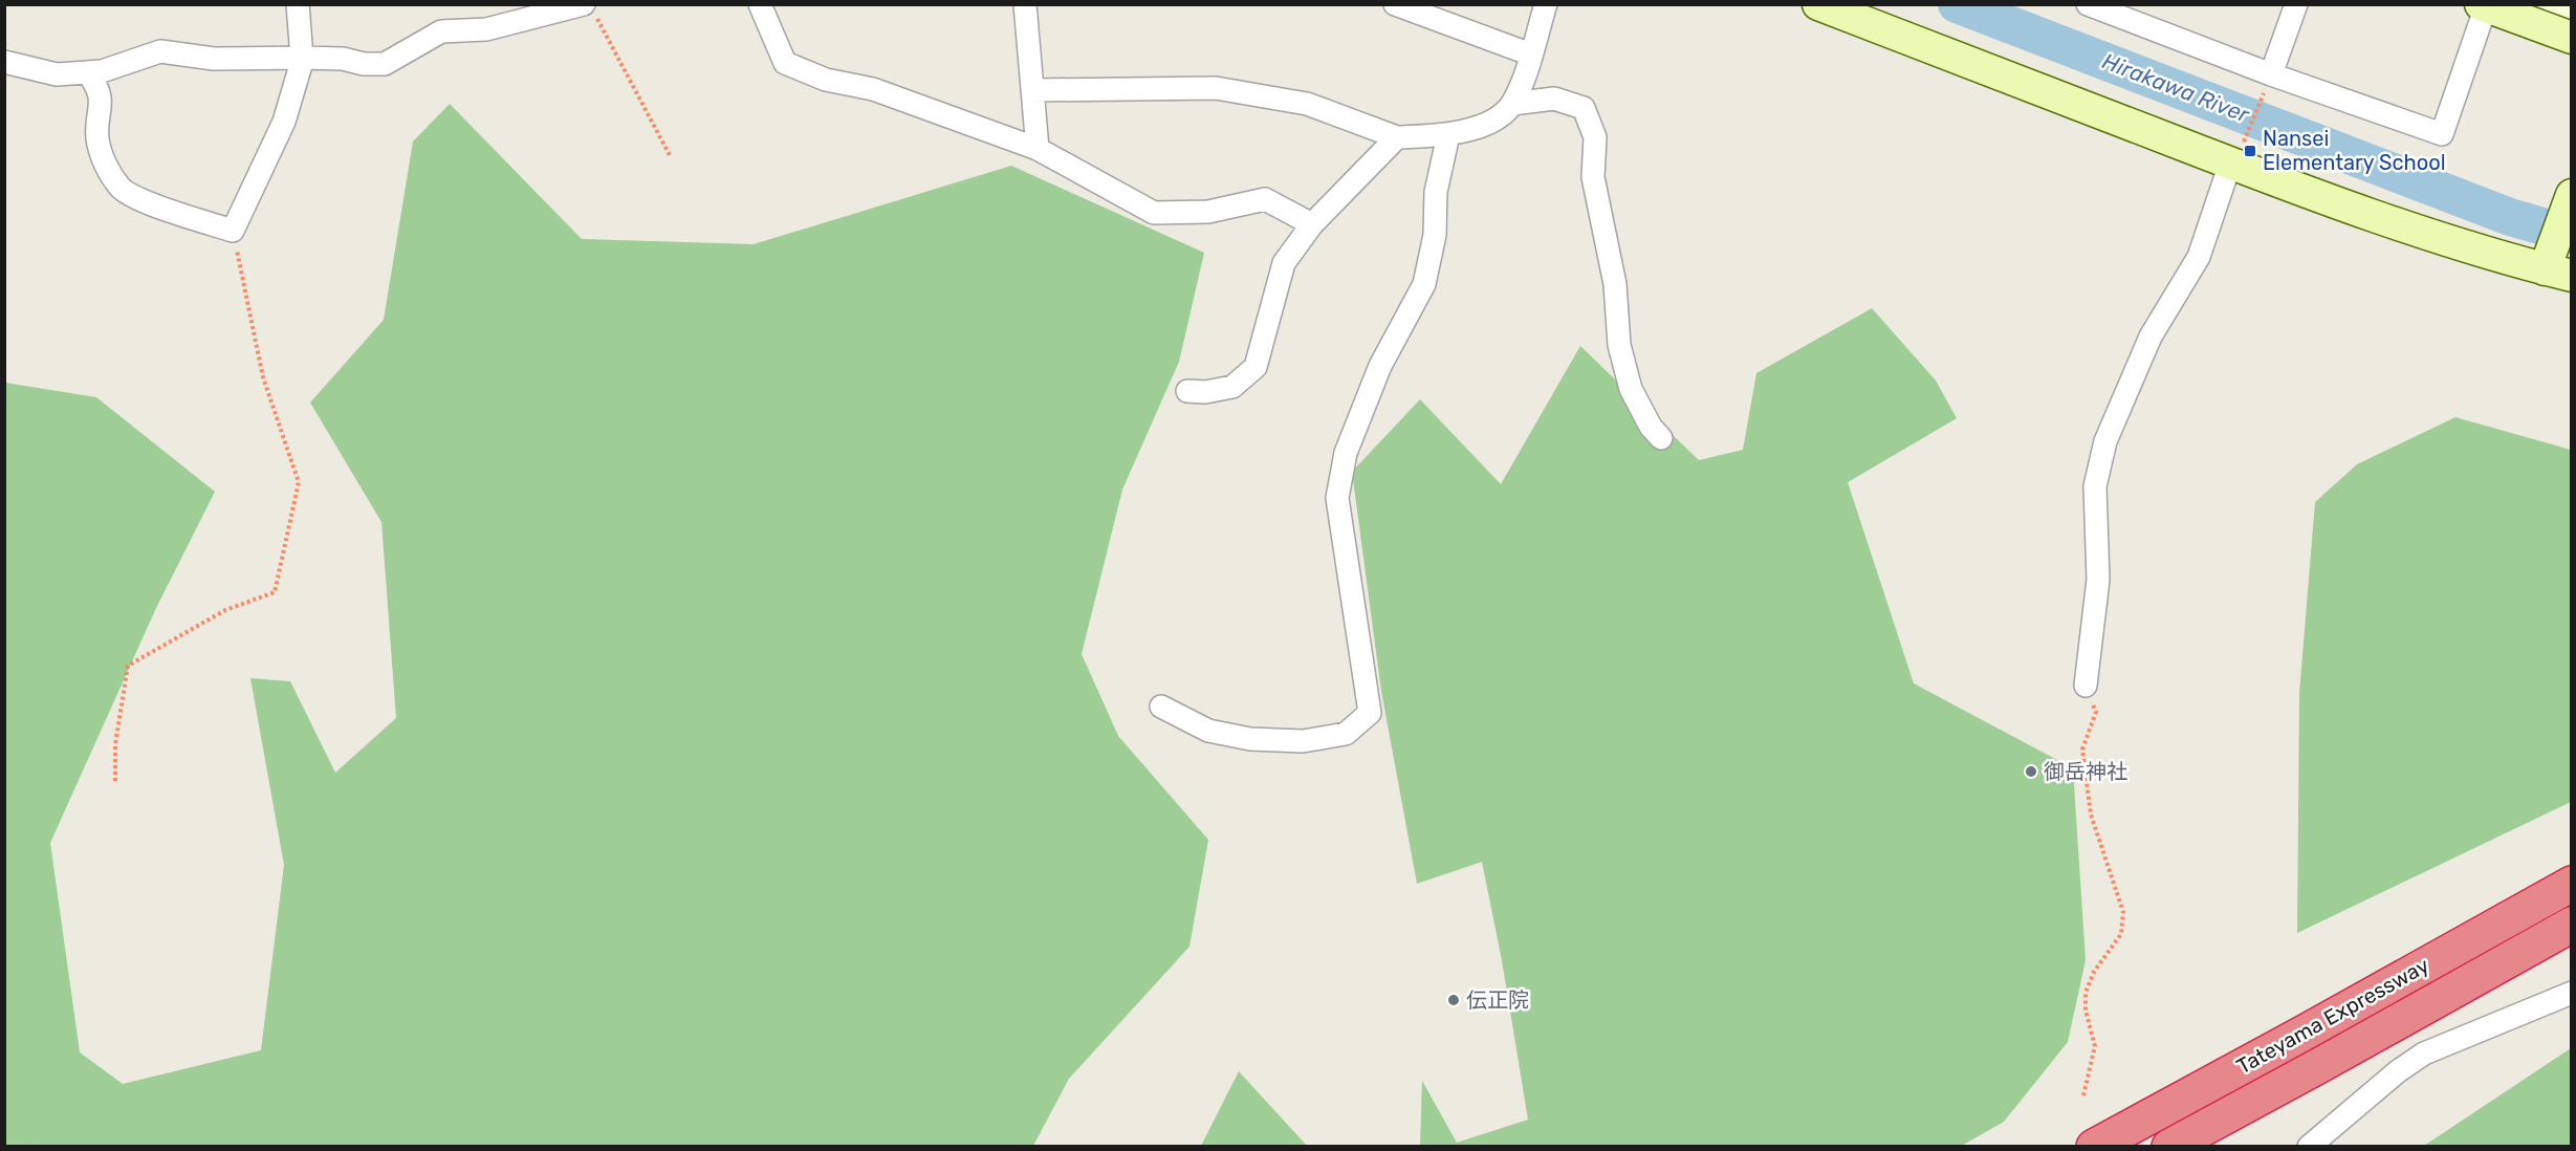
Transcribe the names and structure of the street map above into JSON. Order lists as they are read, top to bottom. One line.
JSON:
{"streets":{"highway":["Tateyama Expressway"]},"water":["Hirakawa River"],"places":{"transit":["Nansei Elementary School"],"other":["御岳神社","伝正院"]}}
